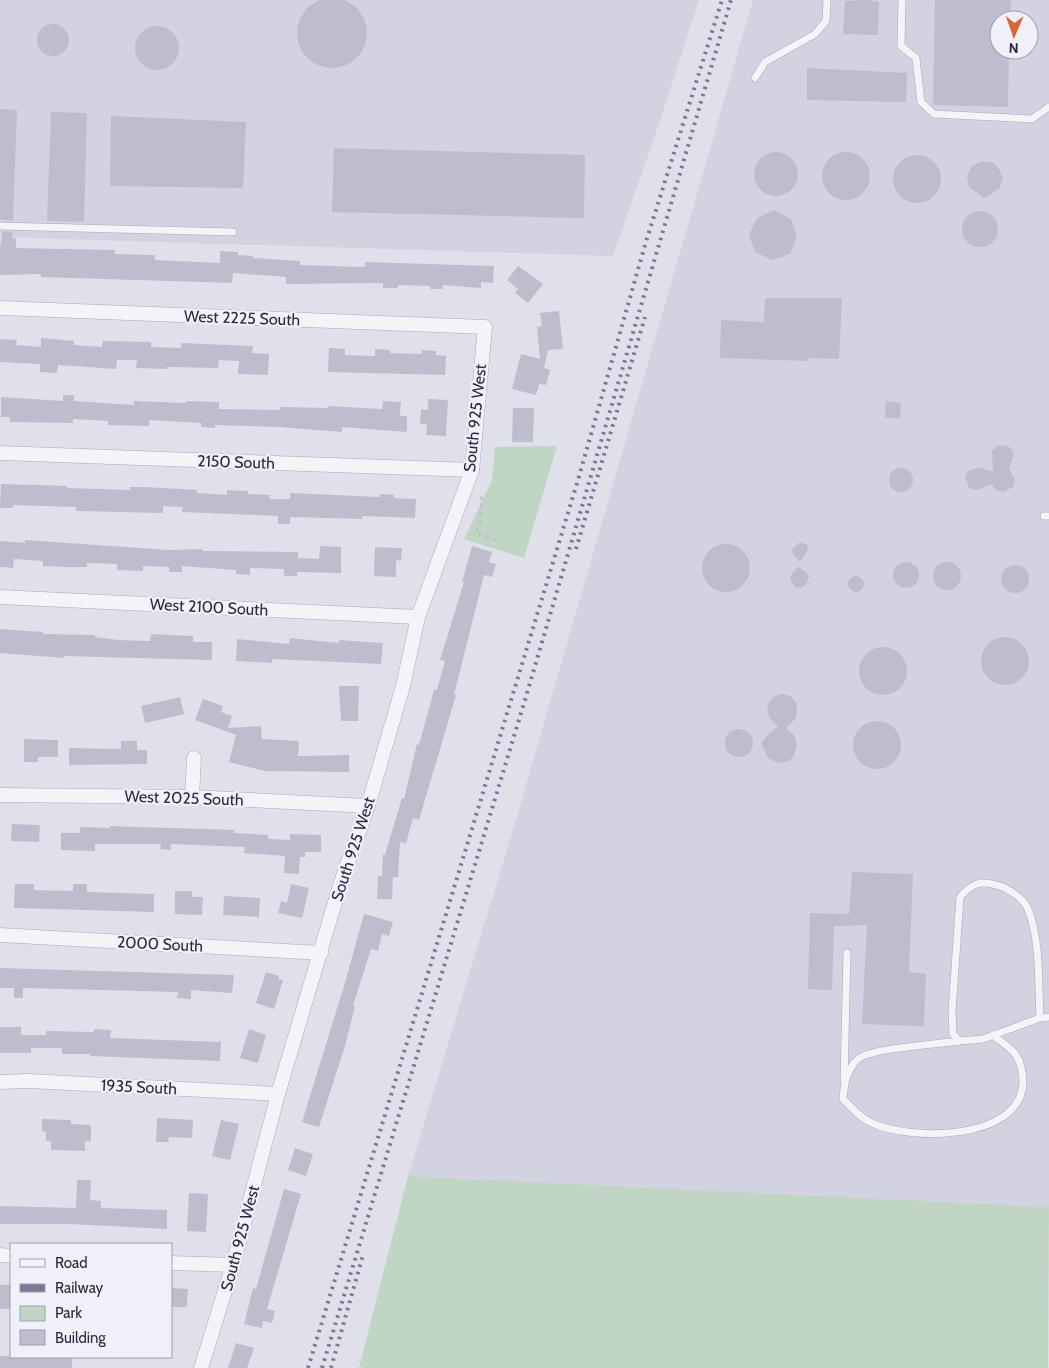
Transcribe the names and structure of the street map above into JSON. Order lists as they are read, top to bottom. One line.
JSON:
{"streets":{"street":["West 2225 South","South 925 West","2150 South","West 2100 South","West 2025 South","2000 South","1935 South"]},"crossings":[["West 2225 South","South 925 West"],["South 925 West","2150 South"],["South 925 West","West 2100 South"],["South 925 West","West 2025 South"],["South 925 West","2000 South"],["South 925 West","1935 South"]],"legend":["Road","Railway","Park","Building"],"north":"bottom"}
